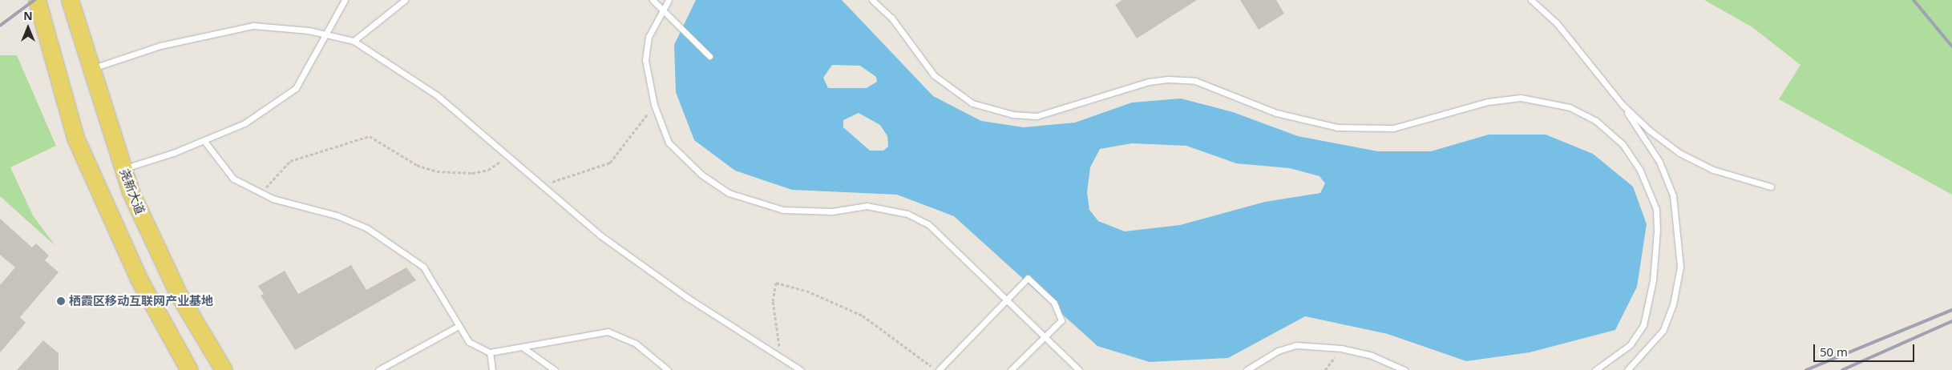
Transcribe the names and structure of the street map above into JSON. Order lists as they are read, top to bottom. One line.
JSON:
{"streets":{"main road":["尧新大道"]},"places":["栖霞区移动互联网产业基地"],"scale_bar":"50 m","north":"top"}
